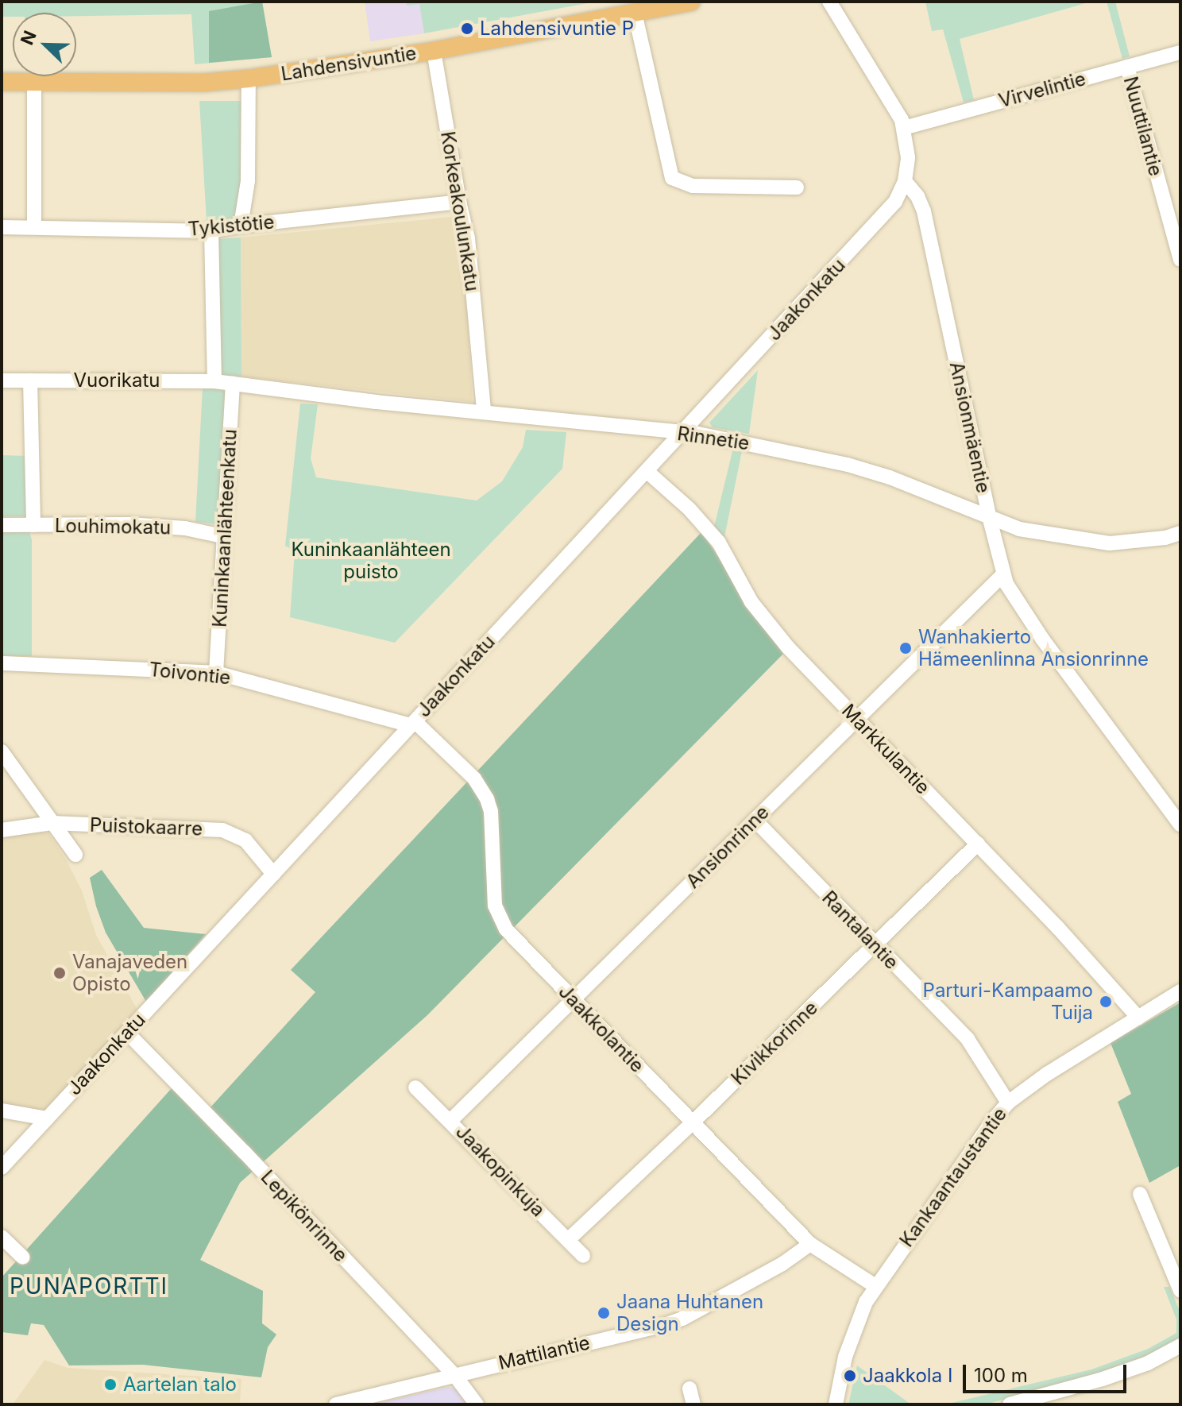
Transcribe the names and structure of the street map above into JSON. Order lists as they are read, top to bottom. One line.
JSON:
{"streets":{"main road":["Lahdensivuntie"],"street":["Virvelintie","Nuuttilantie","Korkeakoulunkatu","Tykistötie","Jaakonkatu","Vuorikatu","Ansionmäentie","Rinnetie","Louhimokatu","Kuninkaanlähteenkatu","Toivontie","Markkulantie","Puistokaarre","Ansionrinne","Rantalantie","Jaakkolantie","Kivikkorinne","Jaakopinkuja","Kankaantaustantie","Lepikönrinne","Mattilantie"]},"crossings":[["Lahdensivuntie","Korkeakoulunkatu"],["Virvelintie","Nuuttilantie"],["Korkeakoulunkatu","Tykistötie"],["Korkeakoulunkatu","Rinnetie"],["Jaakonkatu","Ansionmäentie"],["Jaakonkatu","Rinnetie"],["Jaakonkatu","Toivontie"],["Jaakonkatu","Markkulantie"],["Jaakonkatu","Puistokaarre"],["Jaakonkatu","Jaakkolantie"],["Jaakonkatu","Lepikönrinne"],["Vuorikatu","Rinnetie"],["Vuorikatu","Kuninkaanlähteenkatu"],["Ansionmäentie","Rinnetie"],["Ansionmäentie","Ansionrinne"],["Rinnetie","Kuninkaanlähteenkatu"],["Louhimokatu","Kuninkaanlähteenkatu"],["Kuninkaanlähteenkatu","Toivontie"],["Toivontie","Jaakkolantie"],["Markkulantie","Ansionrinne"],["Markkulantie","Kivikkorinne"],["Markkulantie","Kankaantaustantie"],["Ansionrinne","Rantalantie"],["Ansionrinne","Jaakkolantie"],["Ansionrinne","Jaakopinkuja"],["Rantalantie","Kivikkorinne"],["Rantalantie","Kankaantaustantie"],["Jaakkolantie","Kivikkorinne"],["Jaakkolantie","Kankaantaustantie"],["Jaakkolantie","Mattilantie"],["Kivikkorinne","Jaakopinkuja"],["Lepikönrinne","Mattilantie"]],"districts":["PUNAPORTTI"],"parks":["Kuninkaanlähteen puisto"],"places":["Lahdensivuntie P","Wanhakierto Hämeenlinna Ansionrinne","Vanajaveden Opisto","Parturi-Kampaamo Tuija","Jaana Huhtanen Design","Jaakkola I","Aartelan talo"],"scale_bar":"100 m","north":"top left"}
